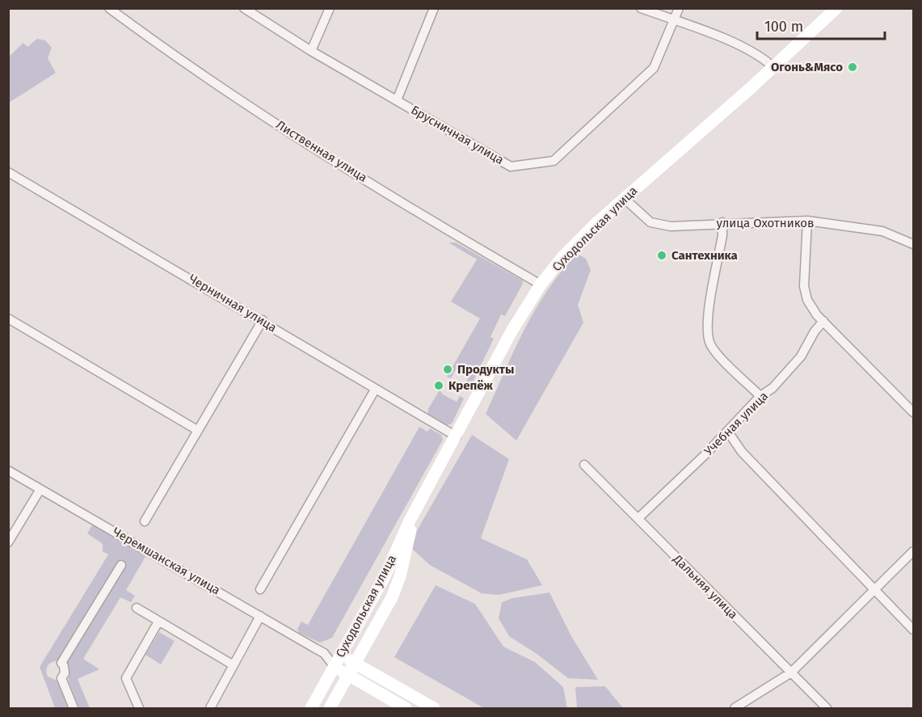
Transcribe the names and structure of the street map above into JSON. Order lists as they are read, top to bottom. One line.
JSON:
{"streets":{"main road":["Суходольская улица"],"street":["Брусничная улица","Лиственная улица","улица Охотников","Черничная улица","Учебная улица","Черемшанская улица","Дальняя улица"]},"crossings":[["Лиственная улица","Суходольская улица"],["улица Охотников","Суходольская улица"],["Суходольская улица","Черничная улица"],["Суходольская улица","Черемшанская улица"],["Учебная улица","Дальняя улица"]],"places":["Огонь&Мясо","Сантехника","Продукты","Крепёж"],"scale_bar":"100 m"}
